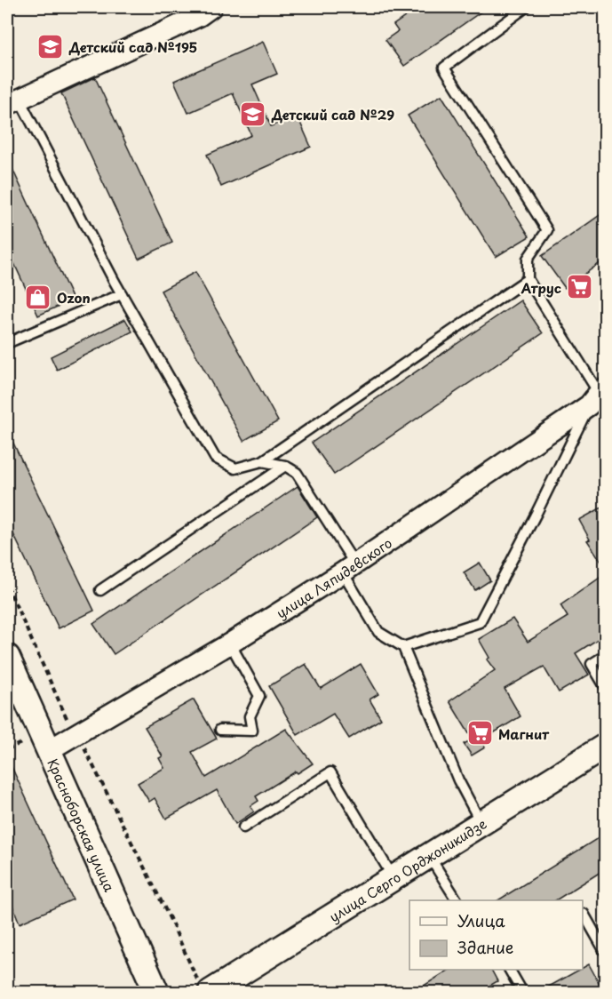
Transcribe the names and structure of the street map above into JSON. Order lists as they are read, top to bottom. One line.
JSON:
{"streets":{"street":["улица Ляпидевского","Красноборская улица","улица Серго Орджоникидзе"]},"crossings":[["улица Ляпидевского","Красноборская улица"]],"places":{"school or university":["Детский сад №195","Детский сад №29"],"supermarket":["Атрус","Магнит"],"shop":["Ozon"]},"legend":["Улица","Здание"]}
